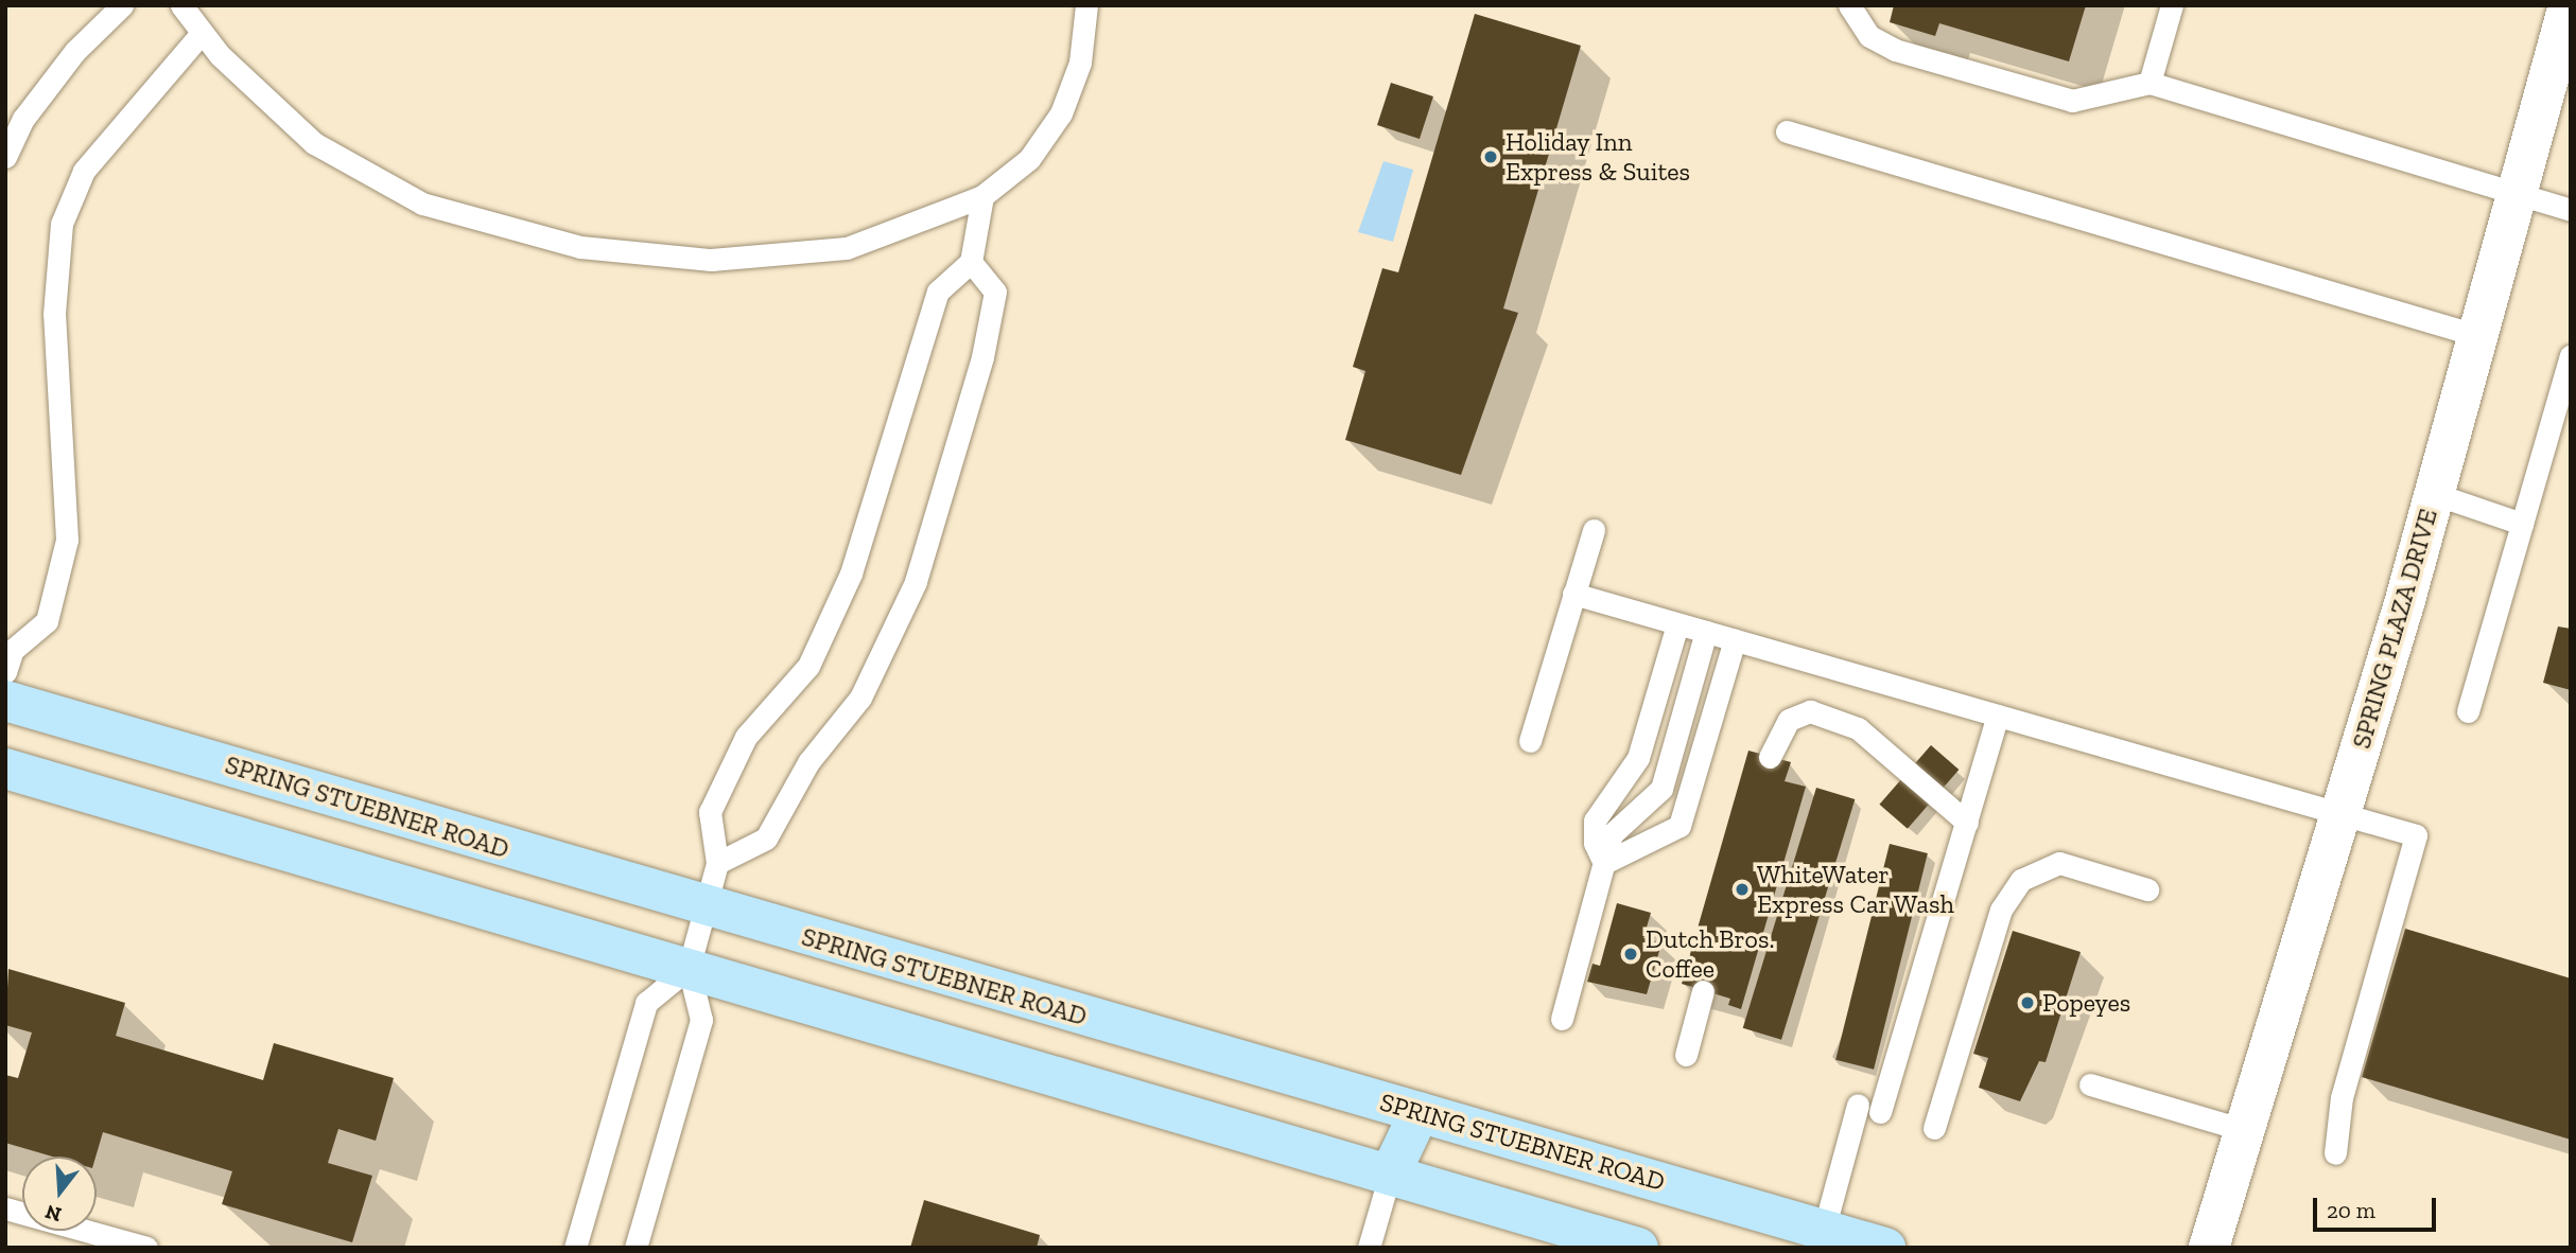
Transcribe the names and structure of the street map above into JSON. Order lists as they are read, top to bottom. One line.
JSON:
{"streets":{"main road":["SPRING STUEBNER ROAD"],"street":["SPRING PLAZA DRIVE"]},"places":["Holiday Inn Express & Suites","WhiteWater Express Car Wash","Dutch Bros. Coffee","Popeyes"],"scale_bar":"20 m","north":"bottom"}
